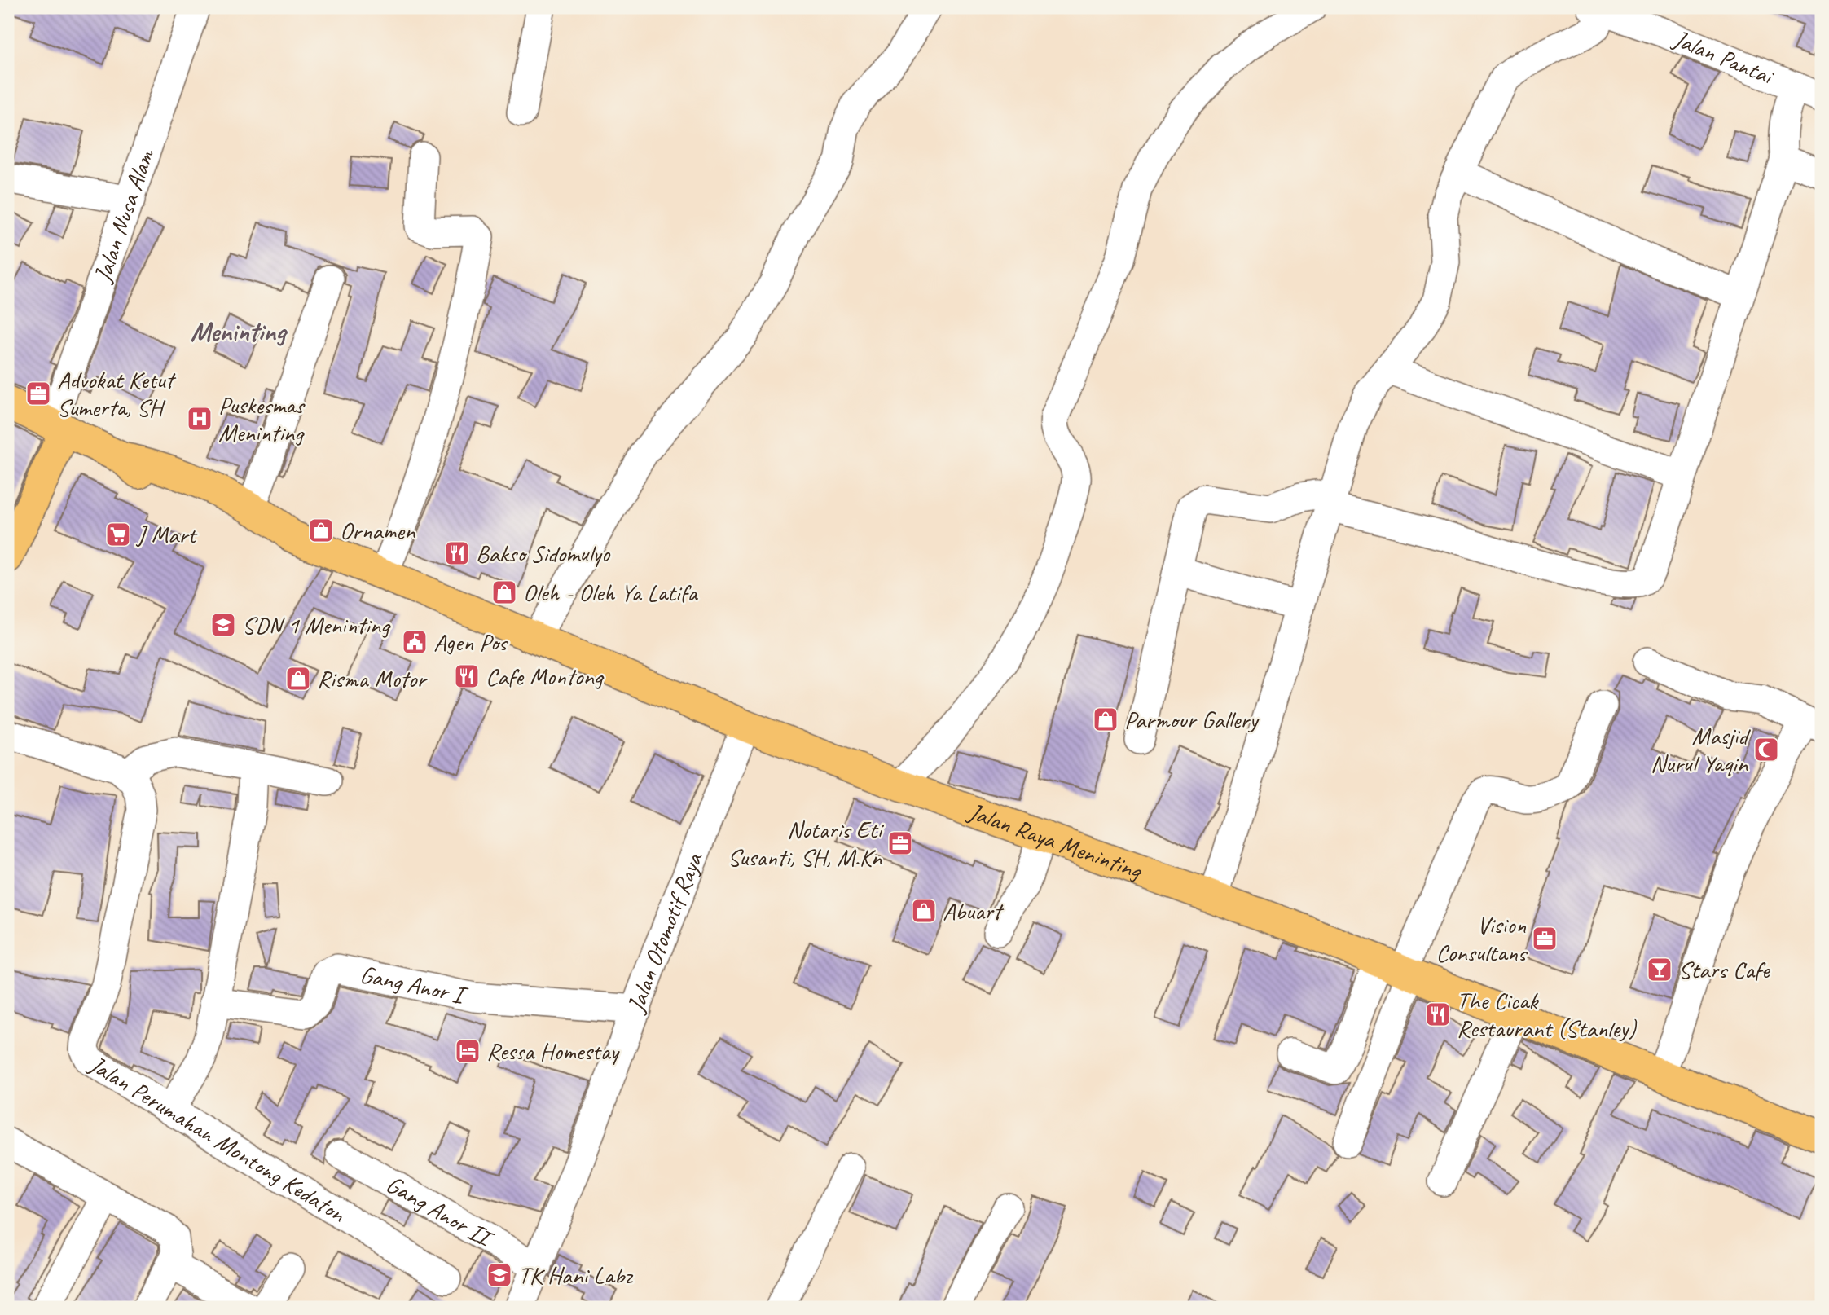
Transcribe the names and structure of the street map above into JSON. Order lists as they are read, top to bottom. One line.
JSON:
{"streets":{"main road":["Jalan Raya Meninting"],"street":["Jalan Pantai","Jalan Nusa Alam","Jalan Otomotif Raya","Gang Anor I","Jalan Perumahan Montong Kedaton","Gang Anor II"]},"crossings":[["Jalan Nusa Alam","Jalan Raya Meninting"],["Jalan Raya Meninting","Jalan Otomotif Raya"],["Jalan Otomotif Raya","Gang Anor I"],["Jalan Otomotif Raya","Gang Anor II"]],"districts":["Meninting"],"places":{"office":["Advokat Ketut Sumerta, SH","Notaris Eti Susanti, SH, M.Kn","Vision Consultans"],"hospital":["Puskesmas Meninting"],"shop":["Ornamen","Oleh - Oleh Ya Latifa","Risma Motor","Parmour Gallery","Abuart"],"supermarket":["J Mart"],"restaurant":["Bakso Sidomulyo","Cafe Montong","The Cicak Restaurant (Stanley)"],"school or university":["SDN 1 Meninting","TK Hani Labz"],"public building":["Agen Pos"],"mosque":["Masjid Nurul Yaqin"],"bar":["Stars Cafe"],"hotel":["Ressa Homestay"]}}
